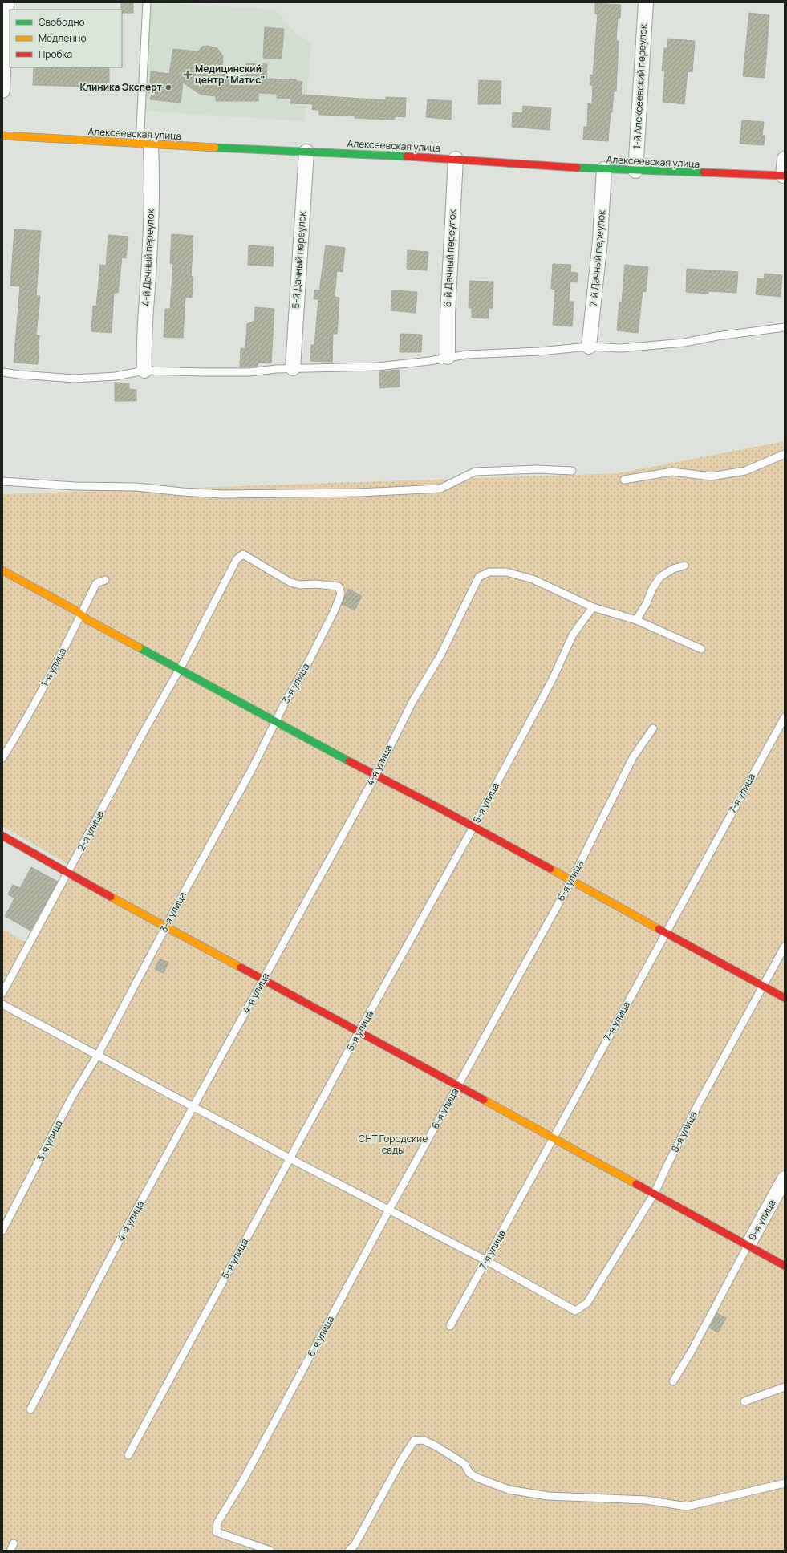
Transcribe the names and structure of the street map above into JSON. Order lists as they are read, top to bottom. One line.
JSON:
{"streets":{"street":["1-й Алексеевский переулок","Алексеевская улица","4-й Дачный переулок","6-й Дачный переулок","7-й Дачный переулок","5-й Дачный переулок","9-я улица"],"lane":["1-я улица","3-я улица","4-я улица","7-я улица","5-я улица","2-я улица","6-я улица","8-я улица"]},"crossings":[["1-й Алексеевский переулок","Алексеевская улица"],["Алексеевская улица","4-й Дачный переулок"],["Алексеевская улица","6-й Дачный переулок"],["Алексеевская улица","7-й Дачный переулок"],["Алексеевская улица","5-й Дачный переулок"],["3-я улица","2-я улица"],["4-я улица","5-я улица"],["7-я улица","8-я улица"]],"parks":["СНТ Городские сады"],"places":{"health":["Медицинский центр \"Матис\""],"other":["Клиника Эксперт"]},"legend":["Свободно","Медленно","Пробка"]}
